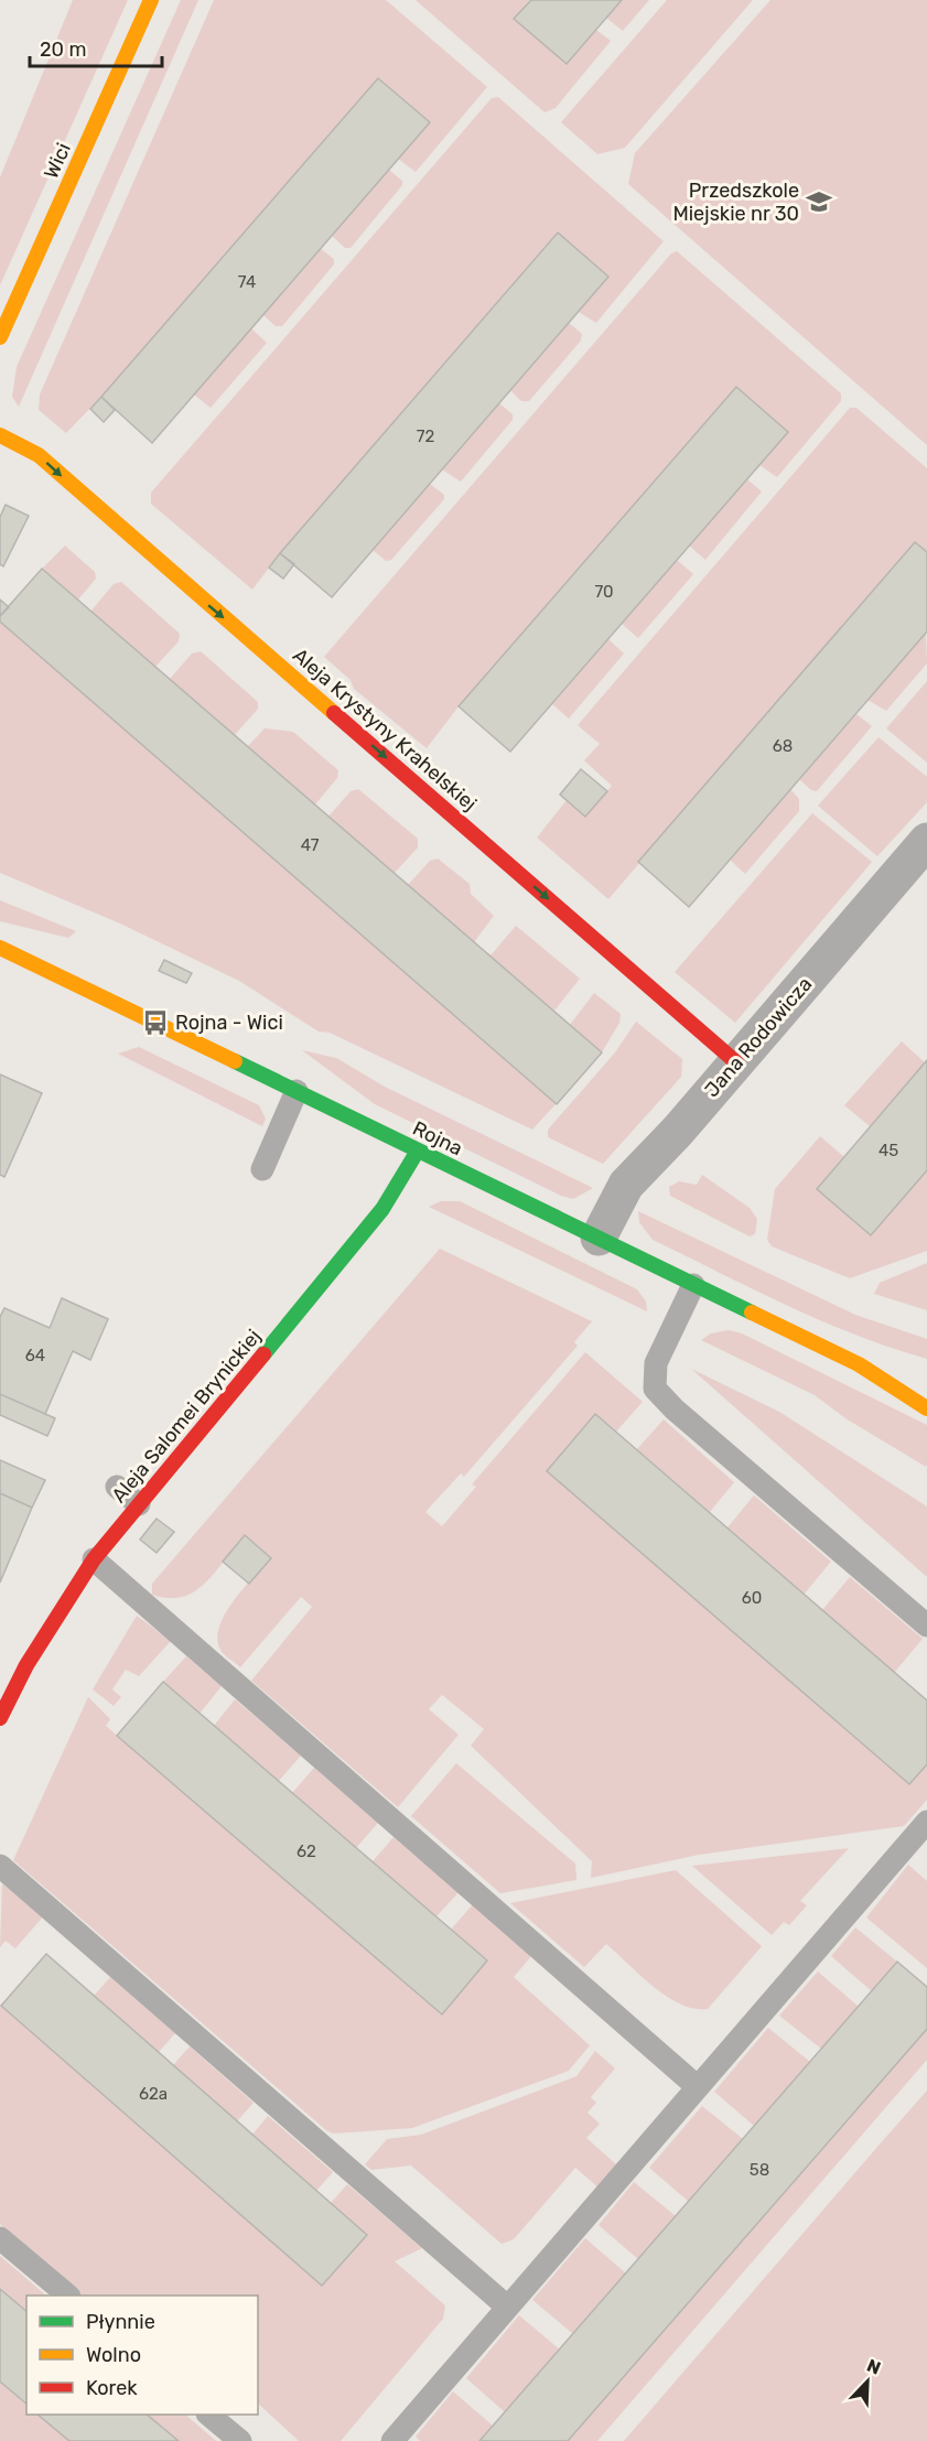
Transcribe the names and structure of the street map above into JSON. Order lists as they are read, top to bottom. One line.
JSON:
{"streets":{"street":["Wici","Aleja Krystyny Krahelskiej","Jana Rodowicza","Rojna","Aleja Salomei Brynickiej"]},"crossings":[["Aleja Krystyny Krahelskiej","Jana Rodowicza"],["Jana Rodowicza","Rojna"],["Rojna","Aleja Salomei Brynickiej"]],"one_way":["Aleja Krystyny Krahelskiej"],"places":{"school or university":["Przedszkole Miejskie nr 30"],"bus stop":["Rojna - Wici"]},"house_numbers":["74","72","70","68","47","45","64","60","62","62a","58"],"legend":["Płynnie","Wolno","Korek"],"scale_bar":"20 m","north":"top right"}
